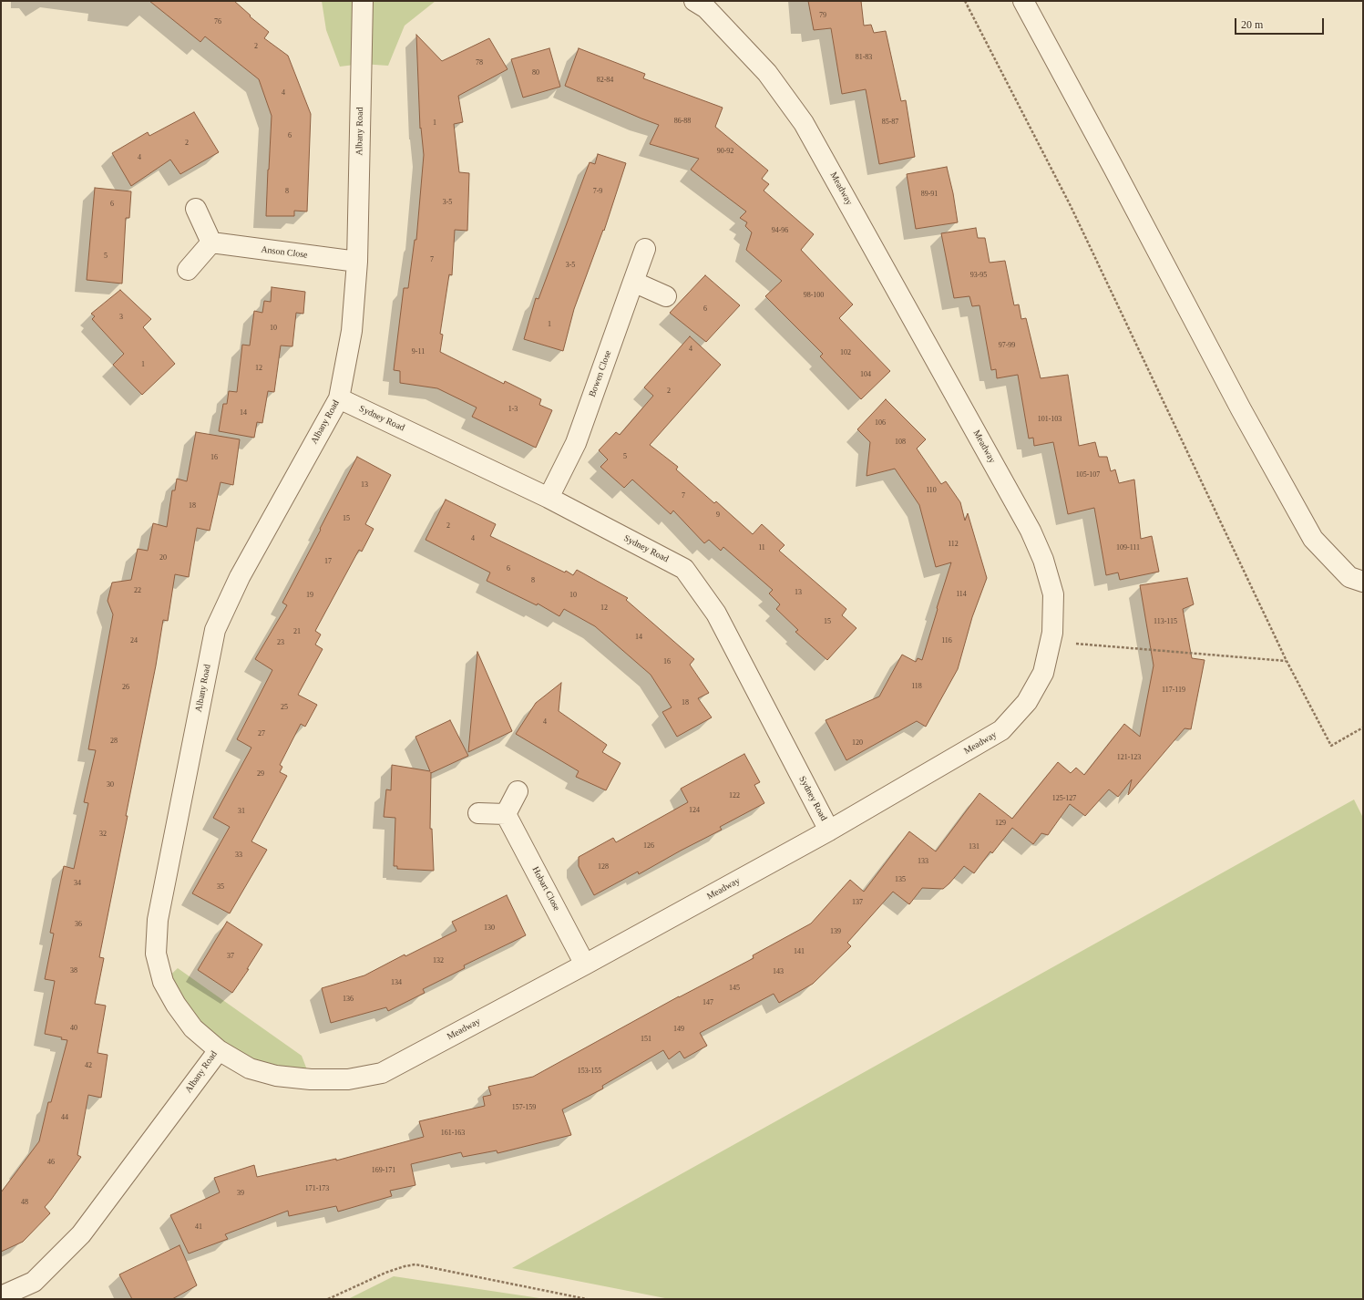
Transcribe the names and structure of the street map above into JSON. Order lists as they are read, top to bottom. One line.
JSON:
{"streets":{"street":["Albany Road","Meadway","Anson Close","Bowen Close","Sydney Road","Hobart Close"]},"crossings":[["Albany Road","Meadway"],["Albany Road","Anson Close"],["Albany Road","Sydney Road"],["Meadway","Sydney Road"],["Meadway","Hobart Close"],["Bowen Close","Sydney Road"]],"house_numbers":["79","76","2","81-83","78","80","82-84","4","86-88","85-87","1","6","2","90-92","4","8","7-9","89-91","3-5","6","94-96","5","7","3-5","93-95","98-100","6","3","1","10","97-99","4","9-11","102","1","12","104","2","1-3","14","101-103","106","108","5","16","105-107","13","110","7","18","9","15","2","4","112","11","109-111","20","17","6","8","22","13","114","19","10","12","15","113-115","21","14","24","116","23","16","118","26","117-119","18","25","4","27","28","120","121-123","29","30","122","125-127","124","31","129","32","126","131","33","133","128","135","34","35","137","36","130","139","141","37","132","38","143","134","145","136","147","40","149","151","42","153-155","157-159","44","161-163","46","169-171","171-173","39","48","41"],"scale_bar":"20 m"}
